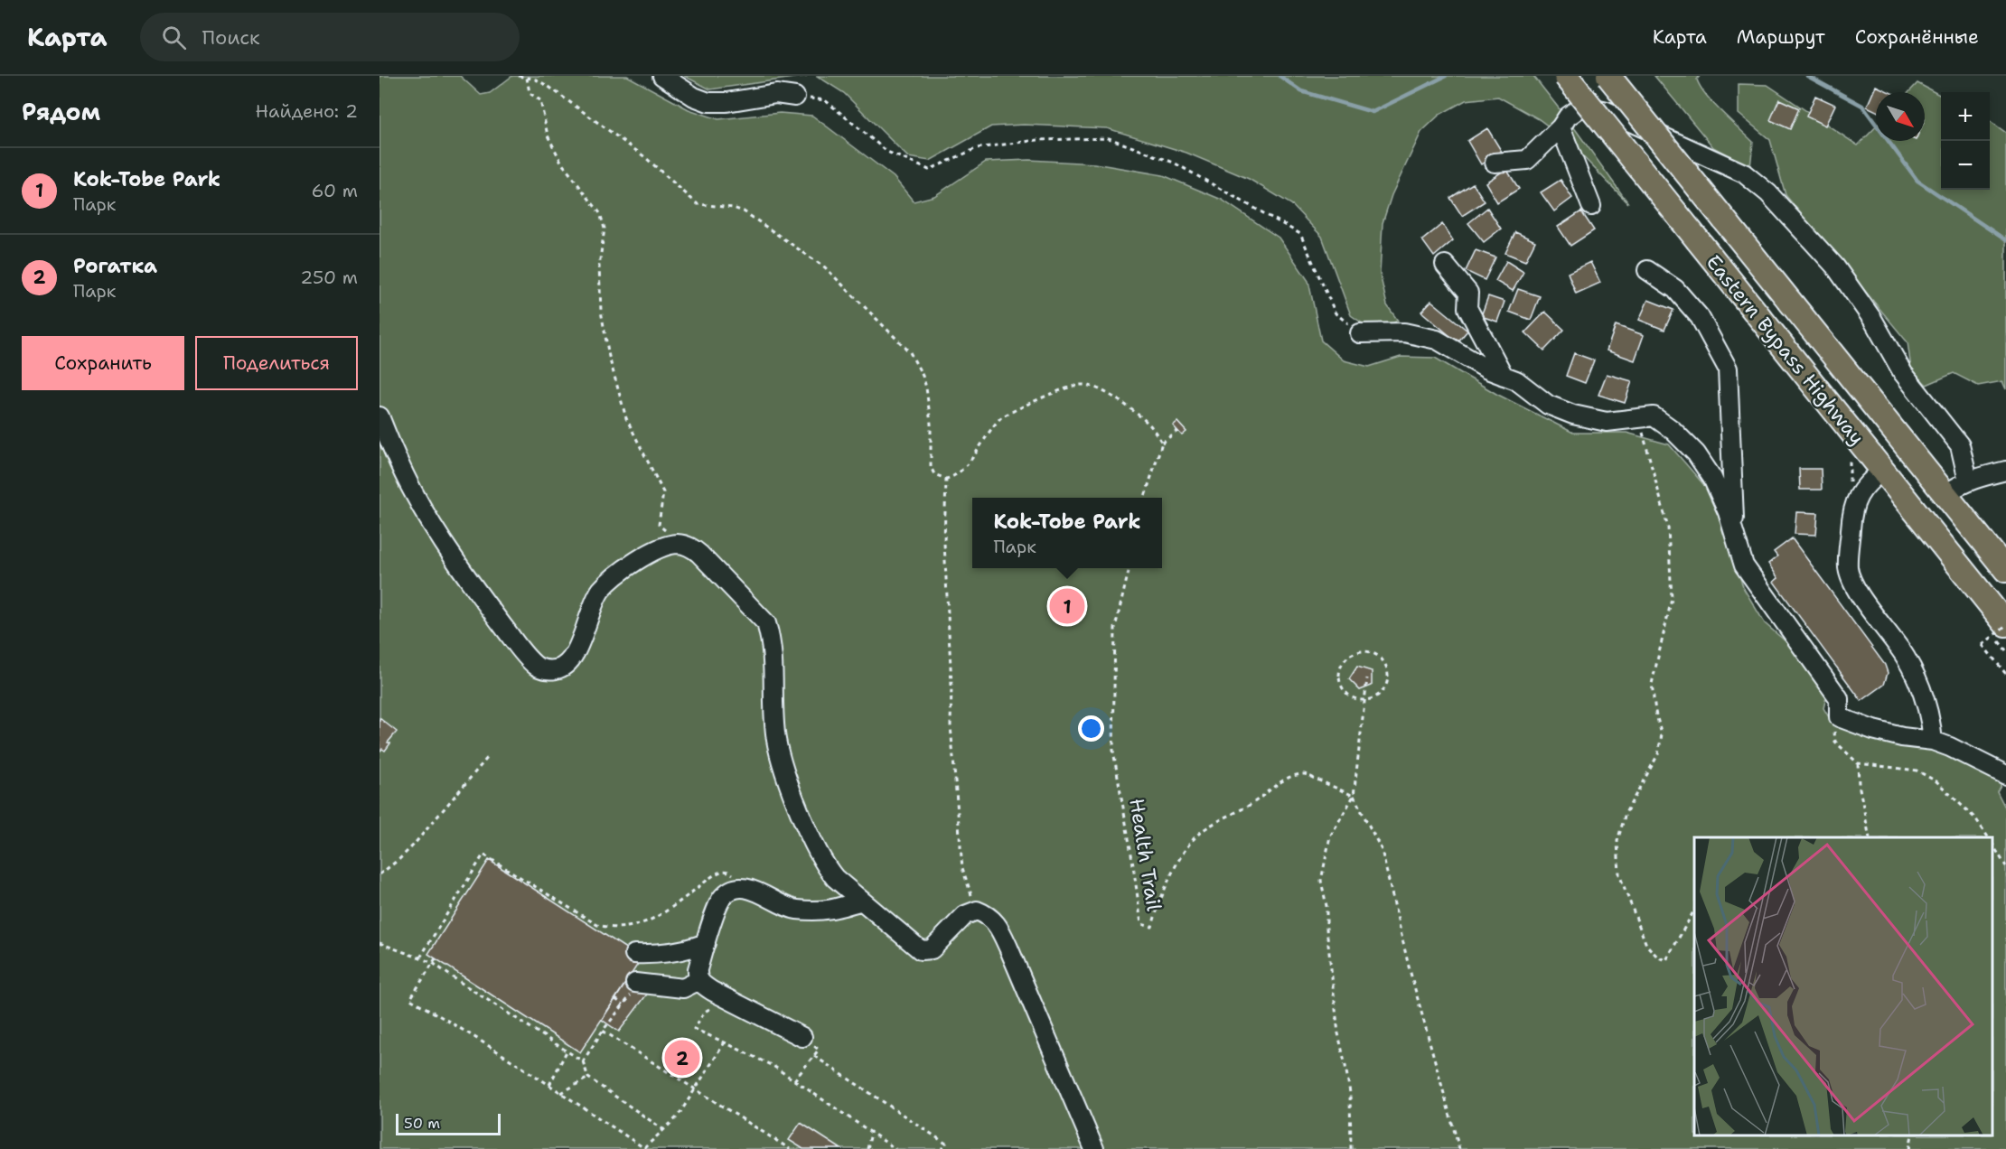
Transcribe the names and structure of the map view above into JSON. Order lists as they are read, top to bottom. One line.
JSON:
{"streets":{"main road":["Eastern Bypass Highway"],"path":["Health Trail"]},"scale_bar":"50 m","north":"bottom right","page":{"header":"Карта","search":"Поиск","nav":["Карта","Маршрут","Сохранённые"],"heading":["Рядом","Найдено: 2"],"map_buttons":["+","−"],"list":[{"mark":"1","name":"Kok-Tobe Park","note":"Парк","value":"60 m"},{"mark":"2","name":"Рогатка","note":"Парк","value":"250 m"}],"buttons":["Сохранить","Поделиться"],"popup":["Kok-Tobe Park","Парк"],"pins":["1","2"],"scale":"50 m"}}
